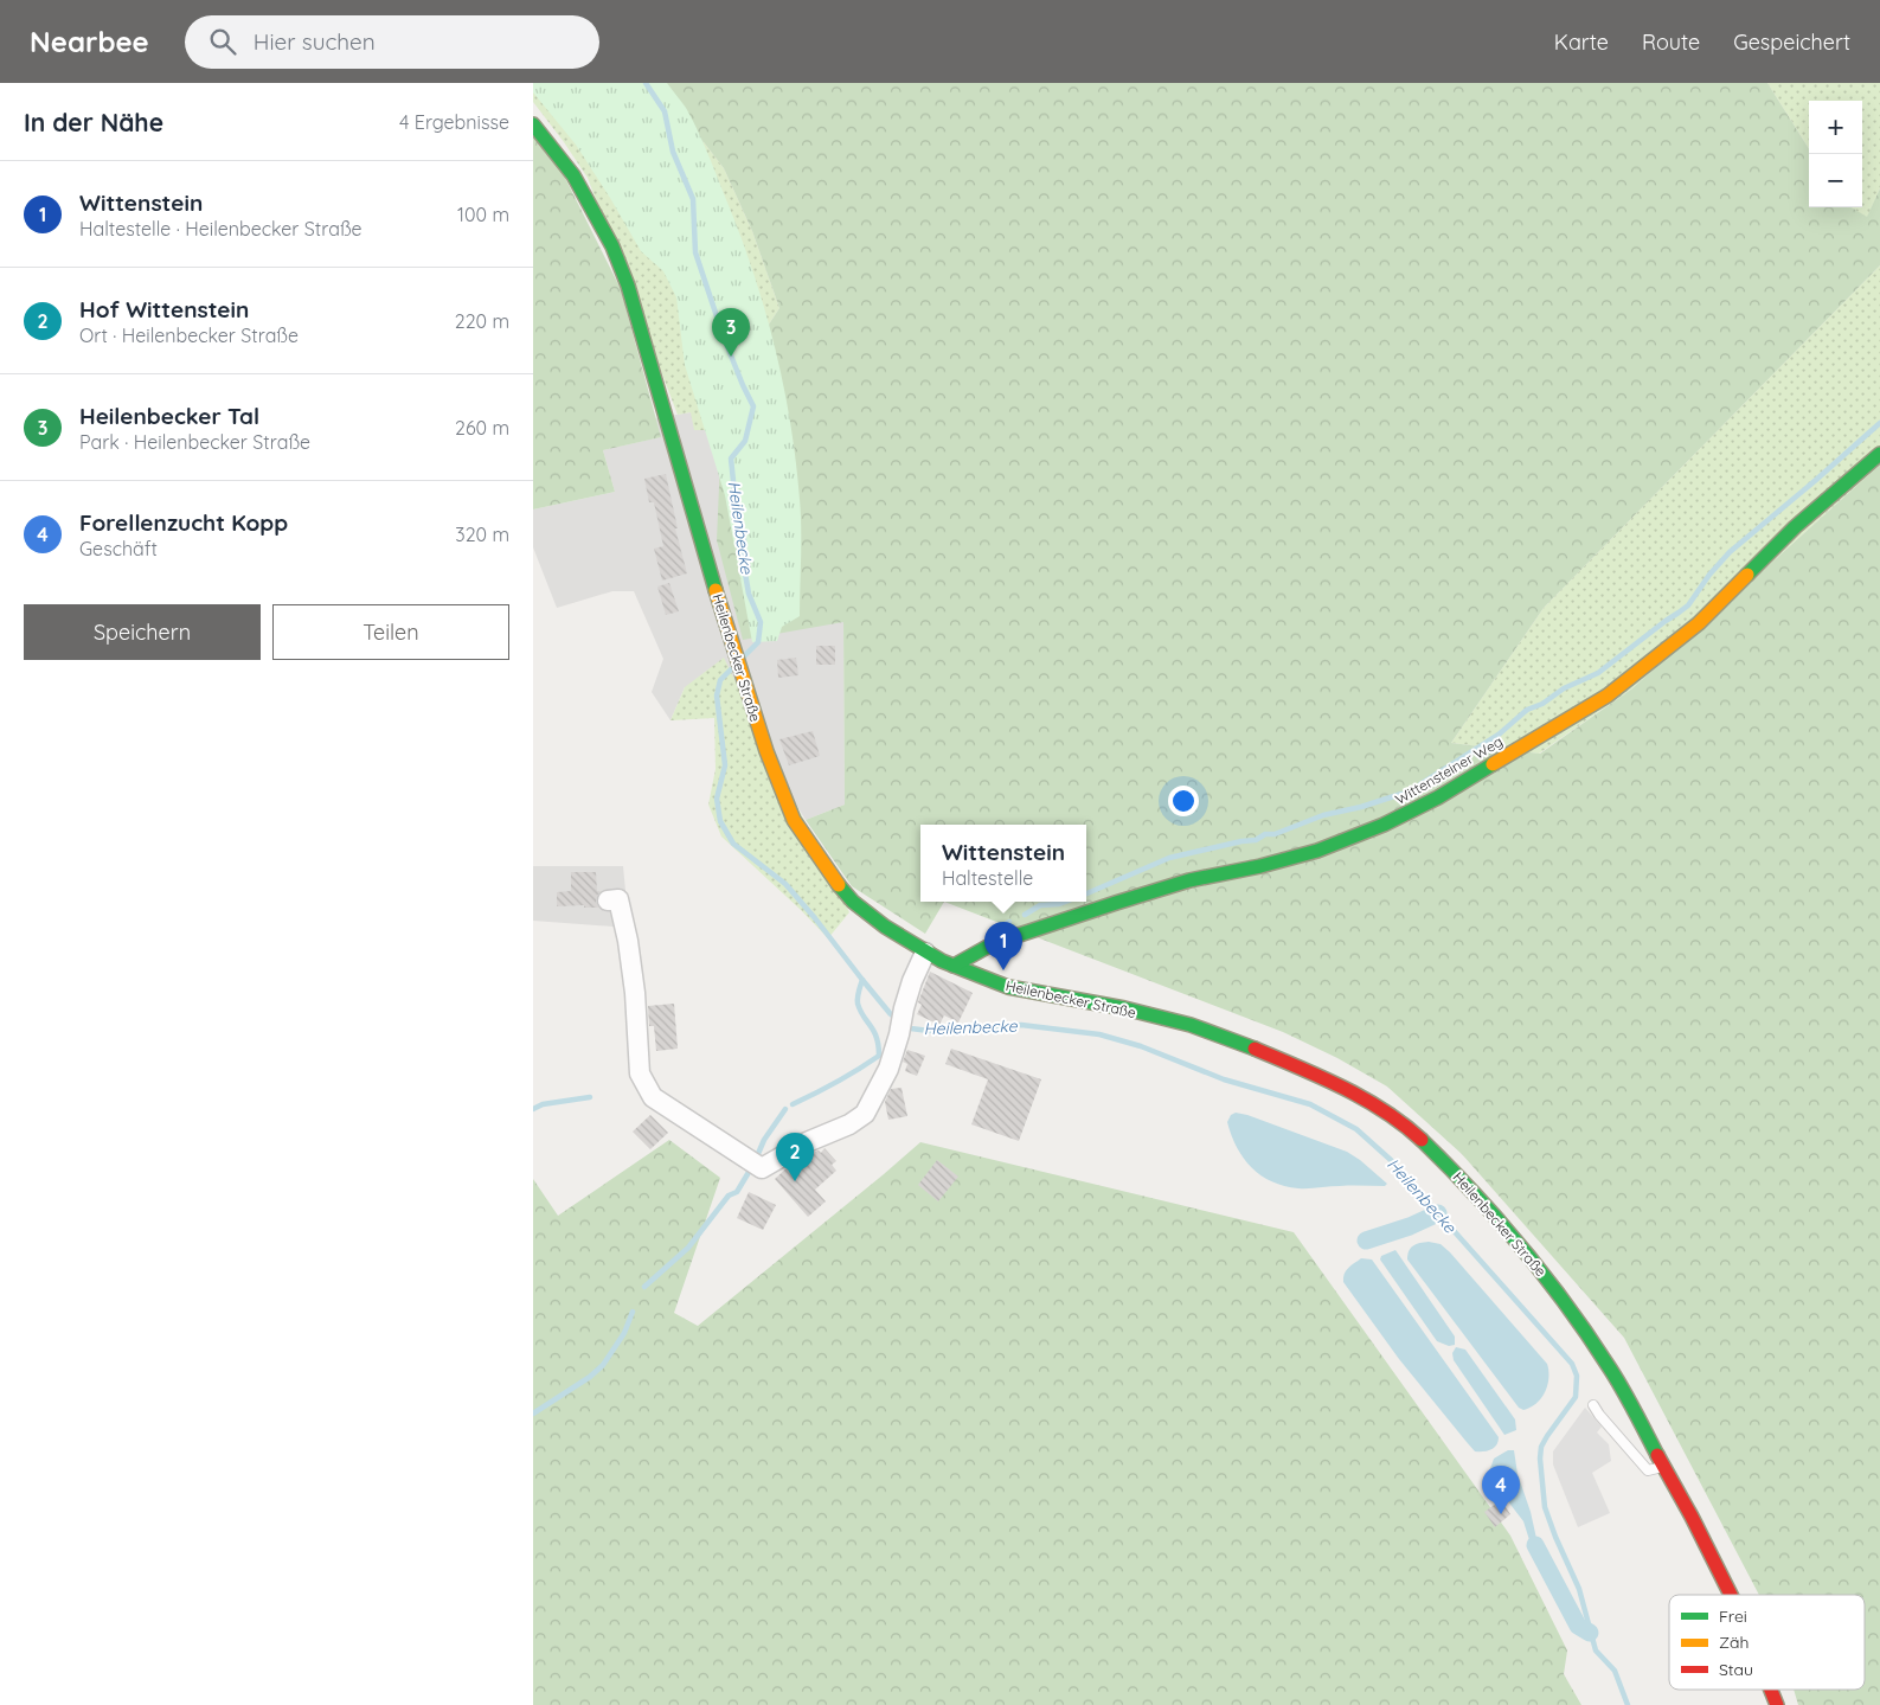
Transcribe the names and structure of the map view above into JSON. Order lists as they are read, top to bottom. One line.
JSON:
{"streets":{"main road":["Heilenbecker Straße","Wittensteiner Weg"]},"crossings":[["Heilenbecker Straße","Wittensteiner Weg"]],"water":["Heilenbecke"],"legend":["Frei","Zäh","Stau"],"page":{"header":"Nearbee","search":"Hier suchen","nav":["Karte","Route","Gespeichert"],"heading":["In der Nähe","4 Ergebnisse"],"map_buttons":["+","−"],"list":[{"mark":"1","name":"Wittenstein","note":"Haltestelle · Heilenbecker Straße","value":"100 m"},{"mark":"2","name":"Hof Wittenstein","note":"Ort · Heilenbecker Straße","value":"220 m"},{"mark":"3","name":"Heilenbecker Tal","note":"Park · Heilenbecker Straße","value":"260 m"},{"mark":"4","name":"Forellenzucht Kopp","note":"Geschäft","value":"320 m"}],"pins":["3","1","2","4"],"buttons":["Speichern","Teilen"],"popup":["Wittenstein","Haltestelle"]}}
